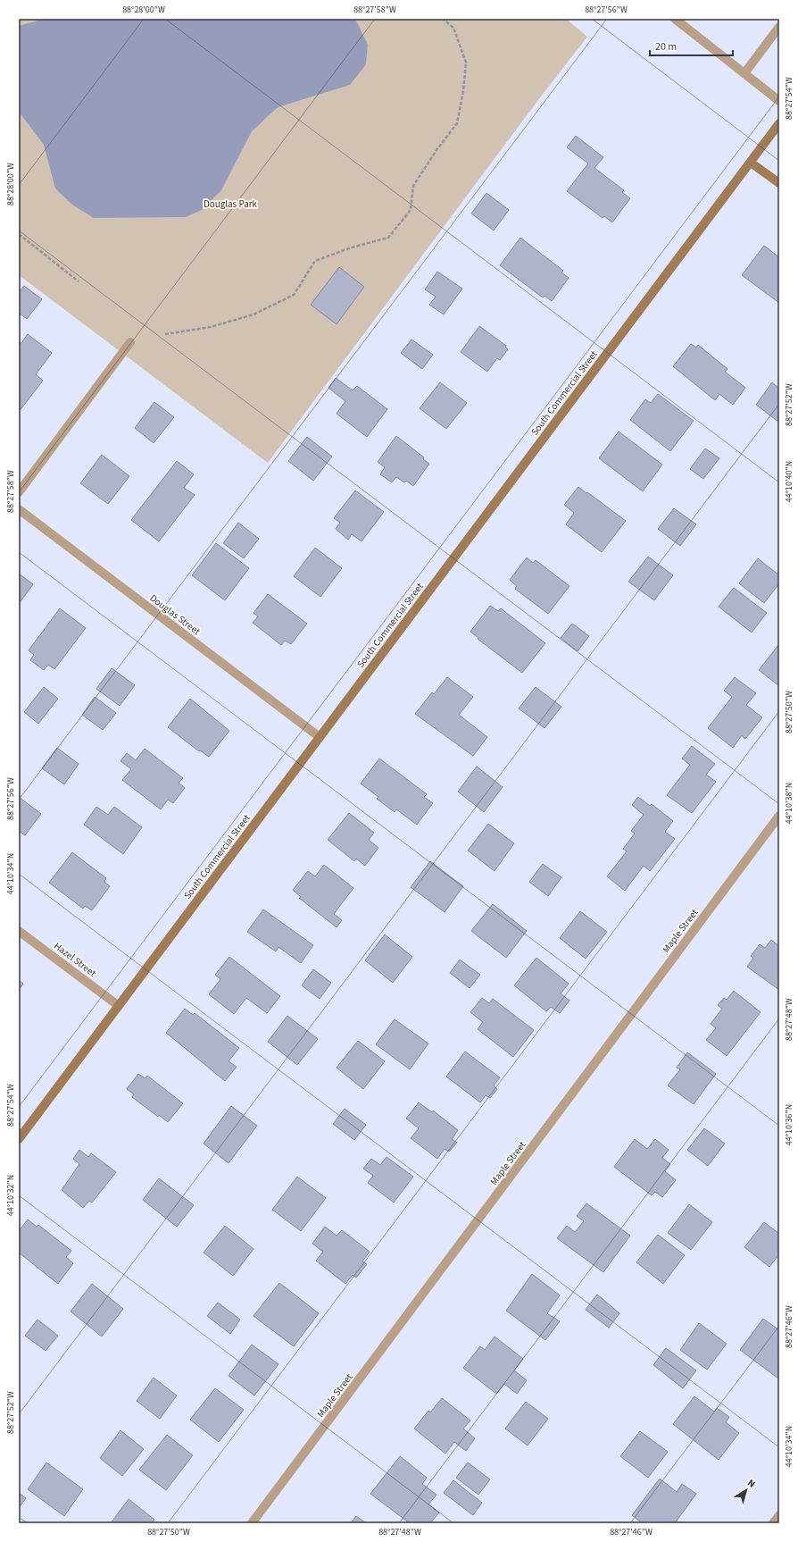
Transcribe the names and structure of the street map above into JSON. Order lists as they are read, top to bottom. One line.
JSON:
{"streets":{"main road":["South Commercial Street"],"street":["Douglas Street","Maple Street","Hazel Street"]},"crossings":[["South Commercial Street","Douglas Street"],["South Commercial Street","Hazel Street"]],"parks":["Douglas Park"],"scale_bar":"20 m","north":"top right","coordinates":["88°28'00\"W","88°27'58\"W","88°27'56\"W","88°27'54\"W","88°27'52\"W","44°10'40\"N","88°27'50\"W","44°10'38\"N","44°10'34\"N","88°27'48\"W","44°10'36\"N","44°10'32\"N","88°27'46\"W"]}
